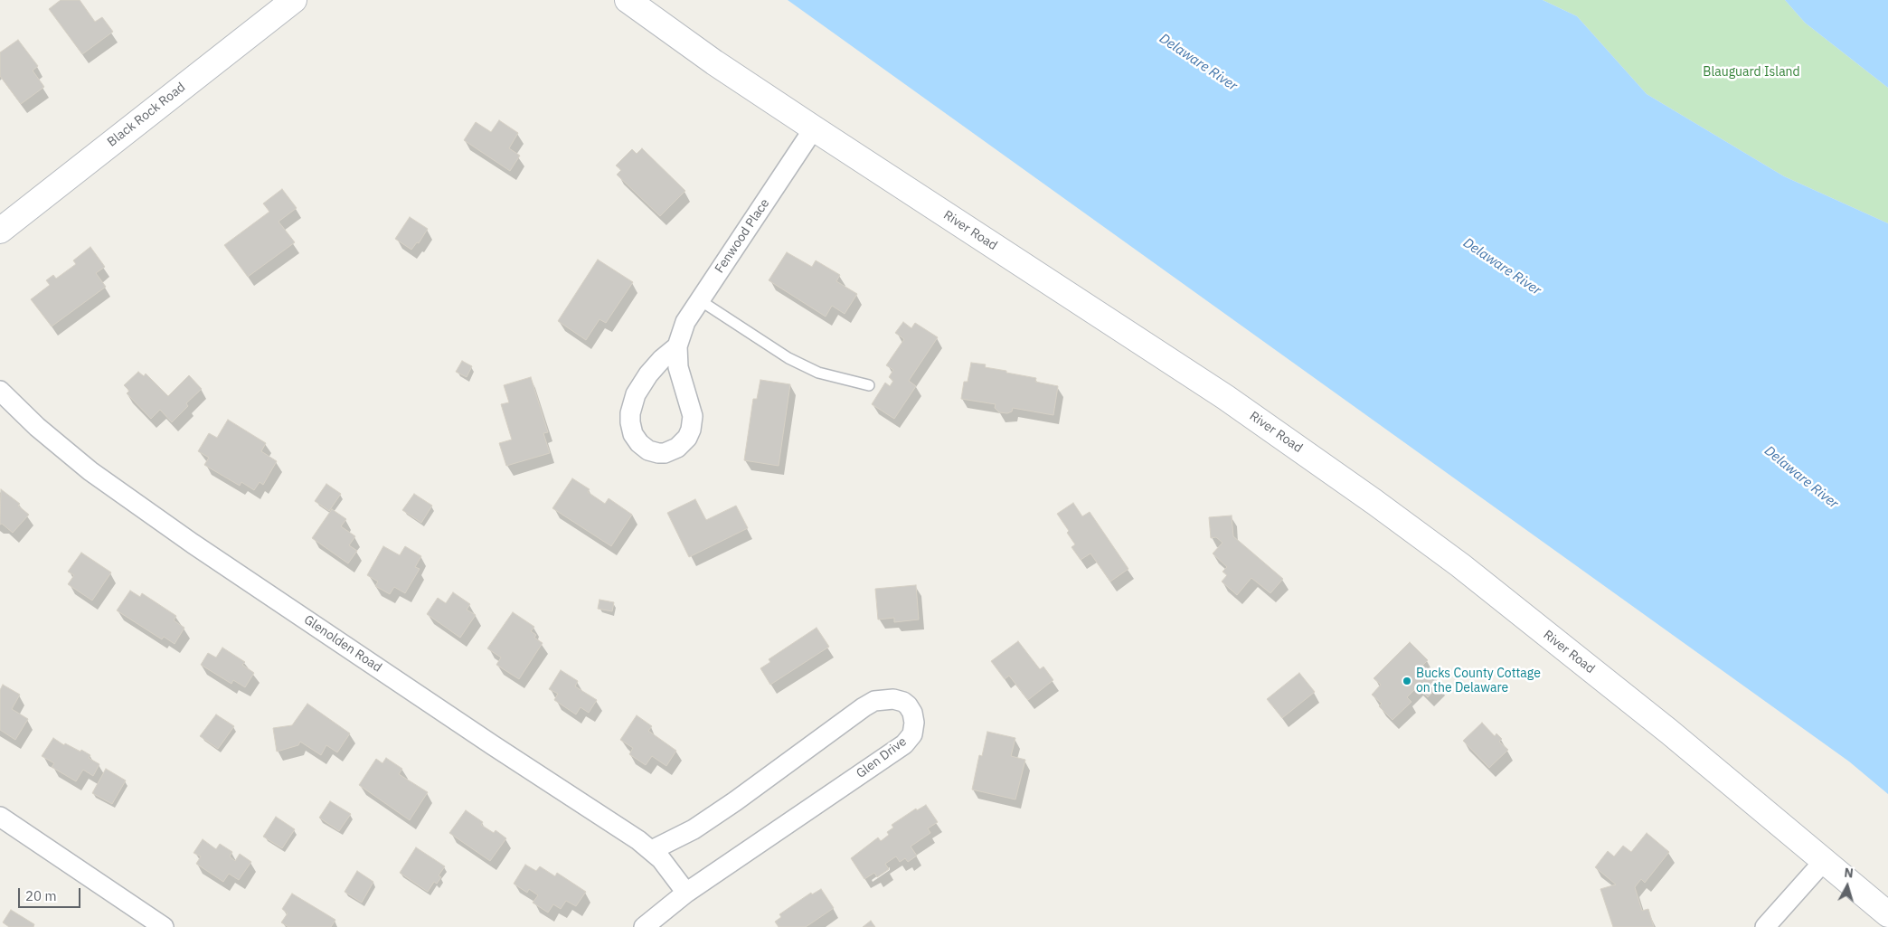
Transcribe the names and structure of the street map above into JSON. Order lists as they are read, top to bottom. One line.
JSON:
{"streets":{"main road":["Black Rock Road","River Road"],"street":["Fenwood Place","Glenolden Road","Glen Drive"]},"crossings":[["River Road","Fenwood Place"],["Glenolden Road","Glen Drive"]],"water":["Delaware River"],"parks":["Blauguard Island"],"places":["Bucks County Cottage on the Delaware"],"scale_bar":"20 m","north":"top"}
